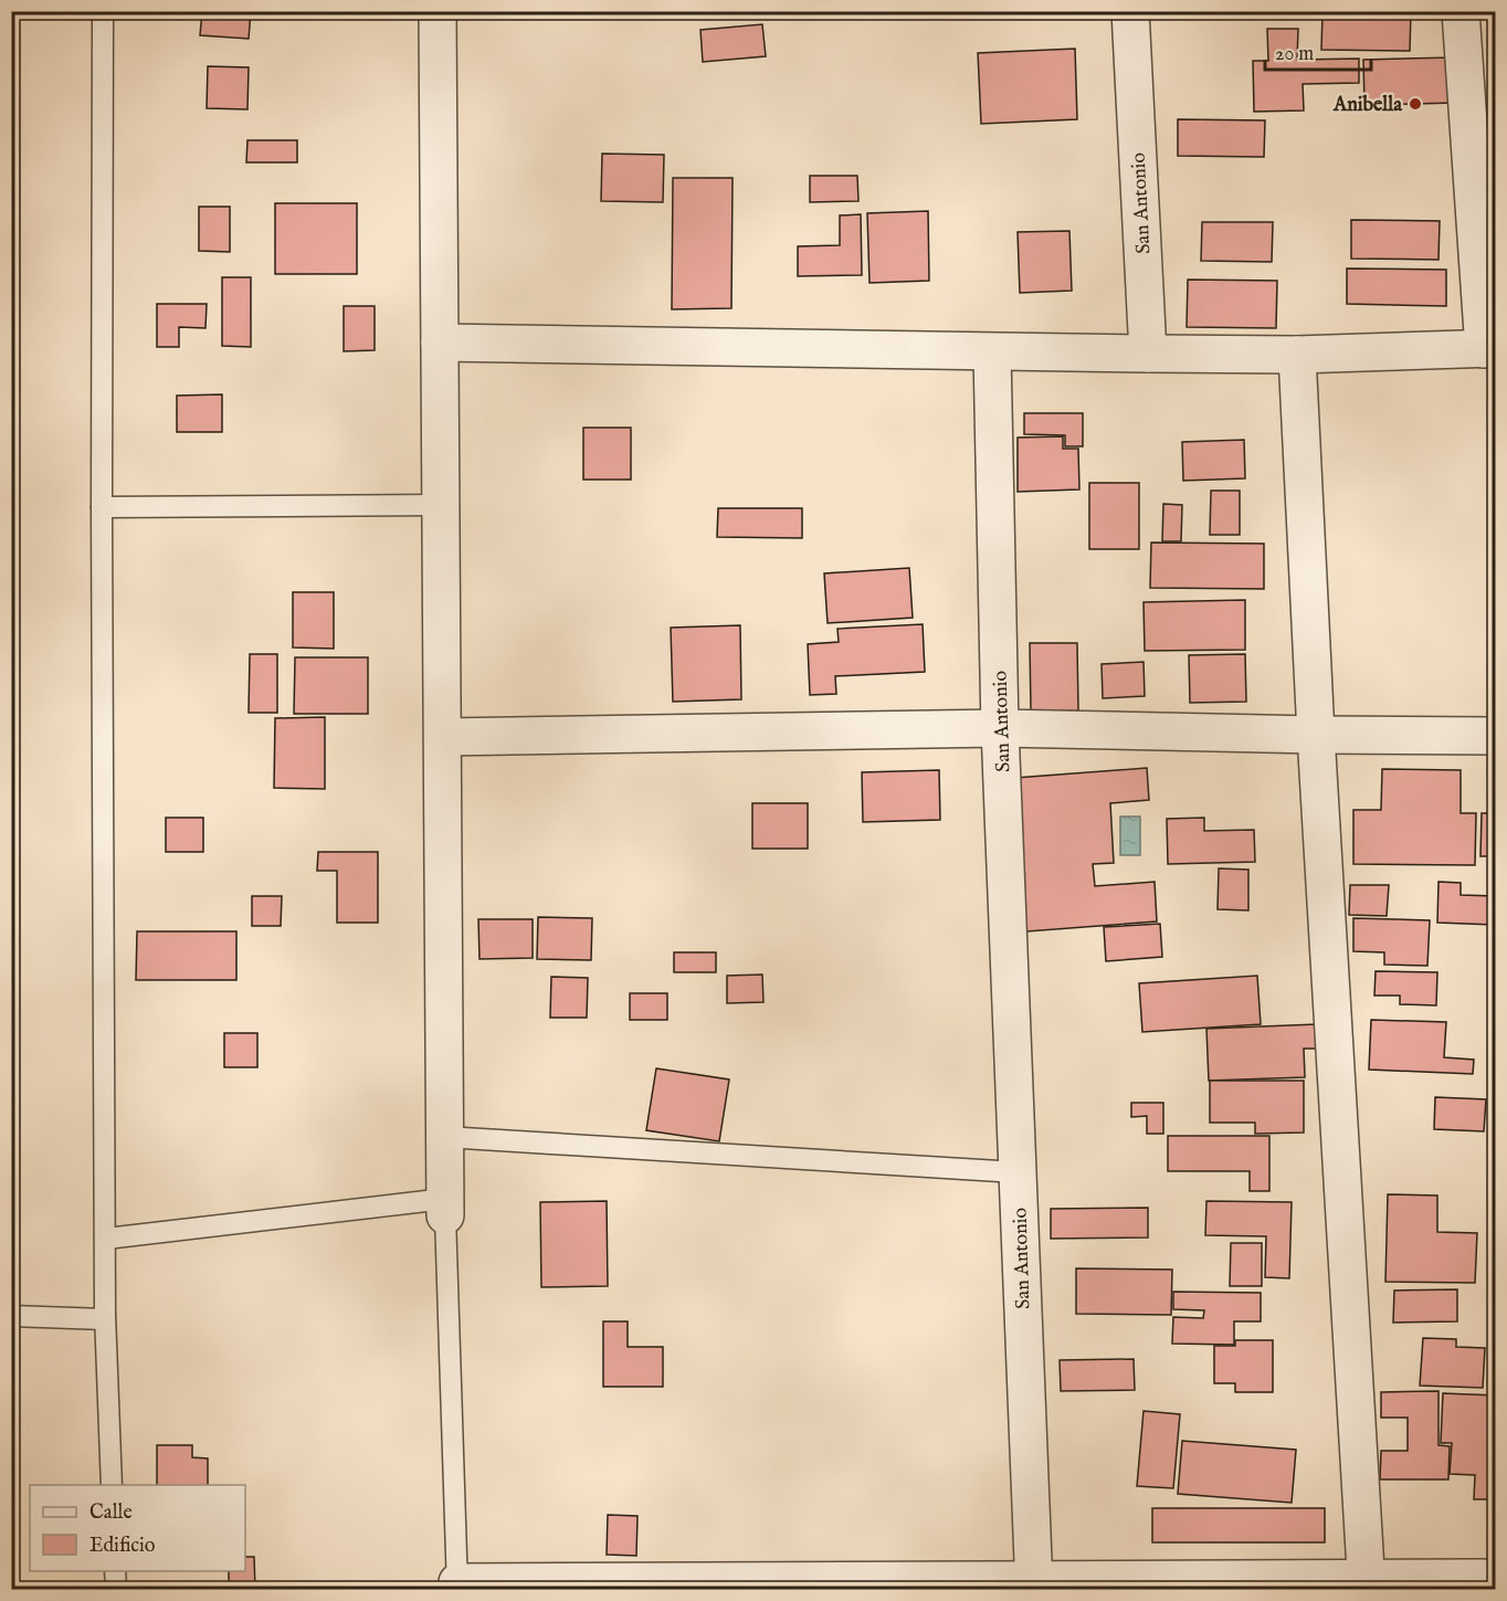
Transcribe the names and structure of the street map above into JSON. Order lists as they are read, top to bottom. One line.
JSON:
{"streets":{"street":["San Antonio"]},"places":["Anibella"],"legend":["Calle","Edificio"],"scale_bar":"20 m"}
